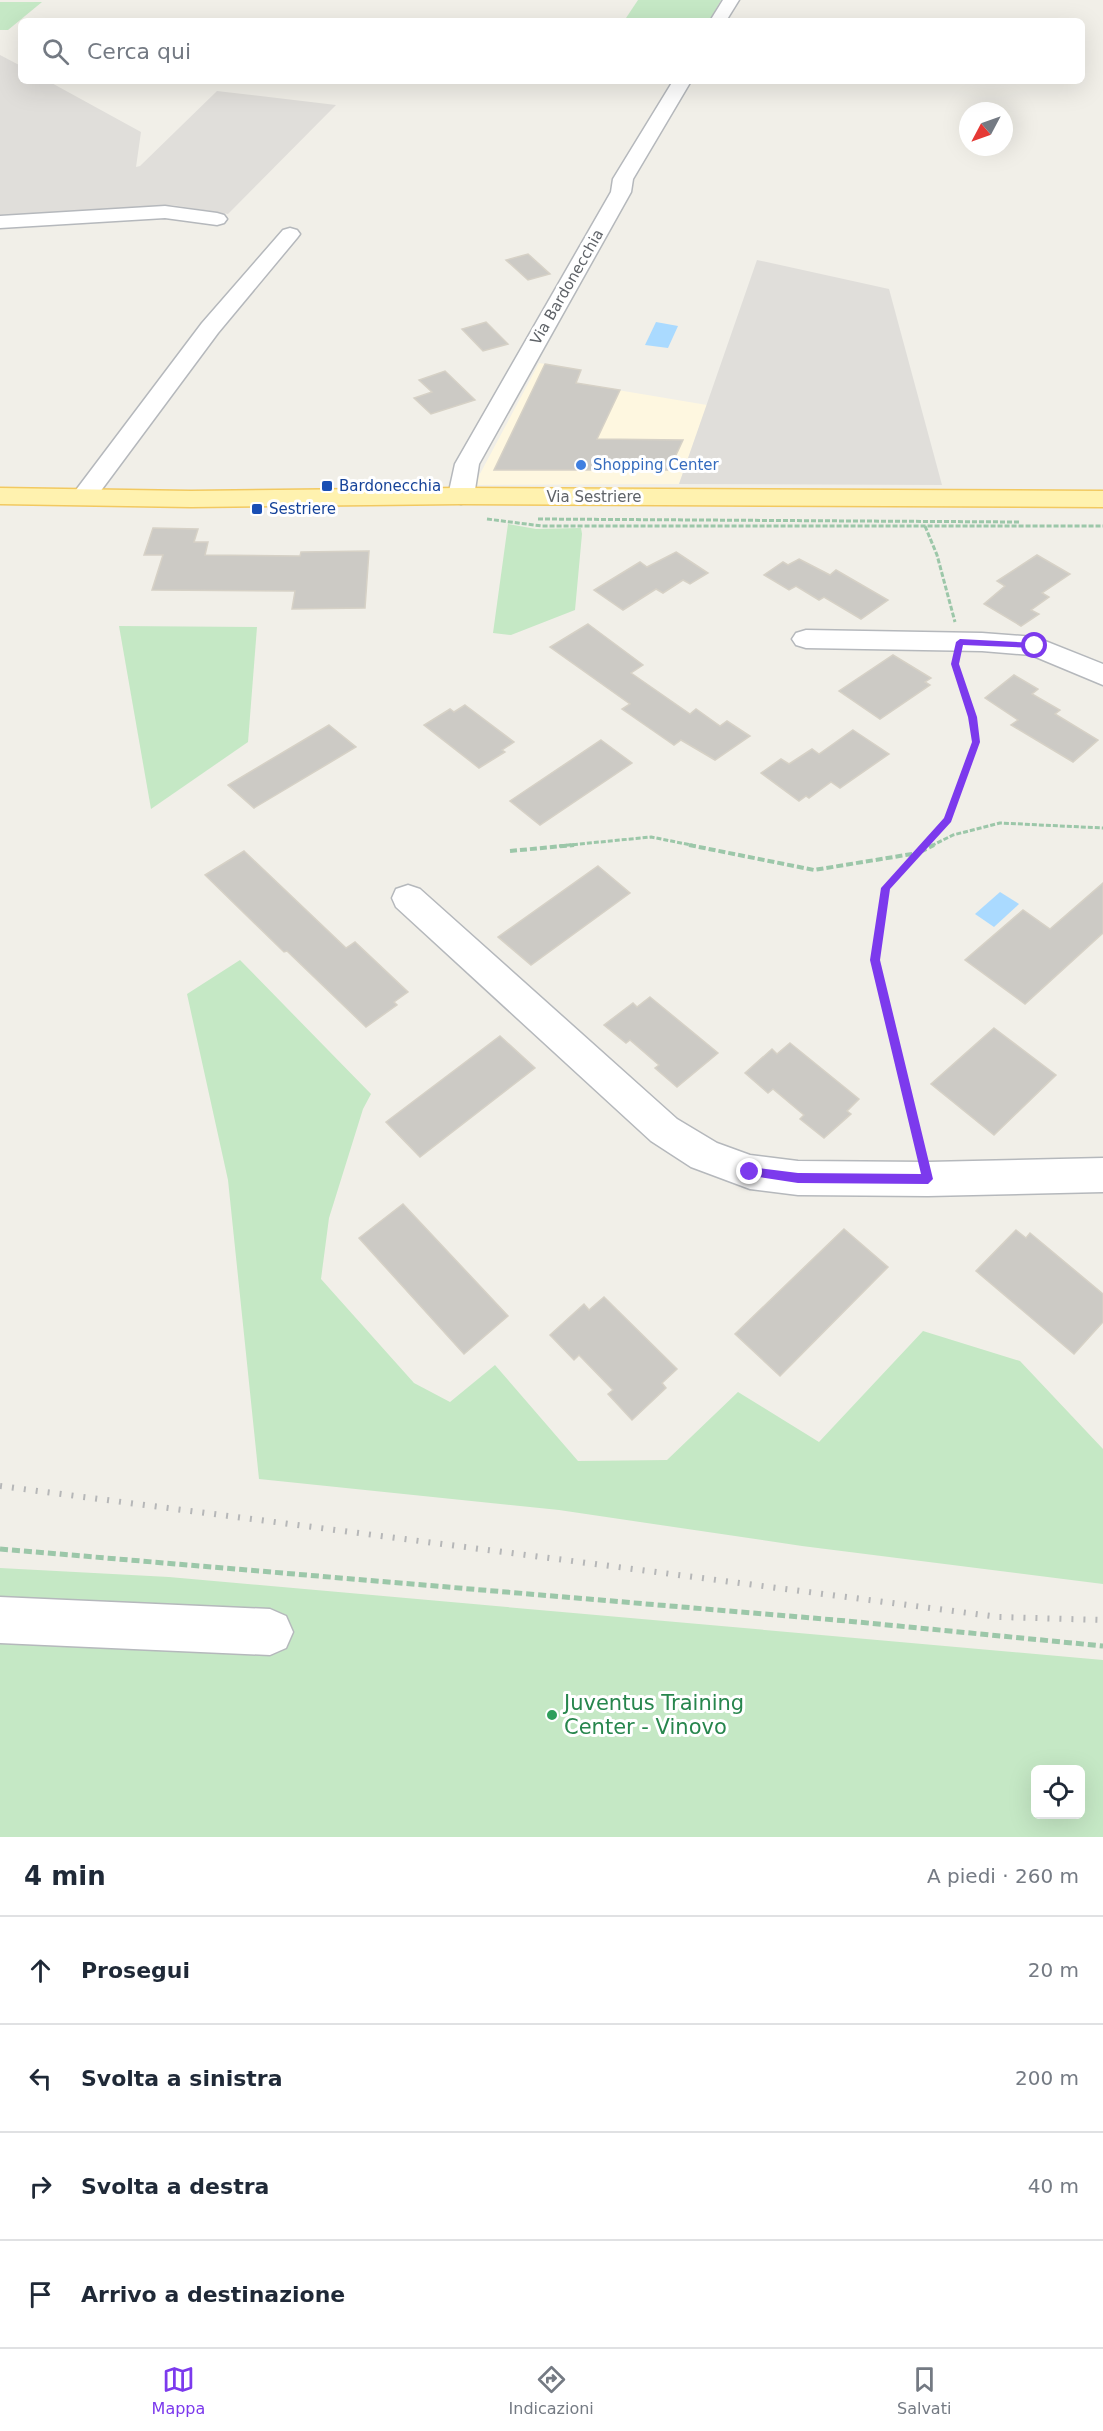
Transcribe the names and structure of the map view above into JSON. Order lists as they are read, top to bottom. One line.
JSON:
{"streets":{"main road":["Via Sestriere"],"street":["Via Bardonecchia"]},"crossings":[["Via Bardonecchia","Via Sestriere"]],"places":{"other":["Shopping Center","Juventus Training Center - Vinovo"],"transit":["Bardonecchia","Sestriere"]},"north":"bottom left","page":{"search":"Cerca qui","heading":["4 min","A piedi · 260 m"],"list":[["Prosegui","20 m"],["Svolta a sinistra","200 m"],["Svolta a destra","40 m"],"Arrivo a destinazione"],"nav":["Mappa","Indicazioni","Salvati"]}}
